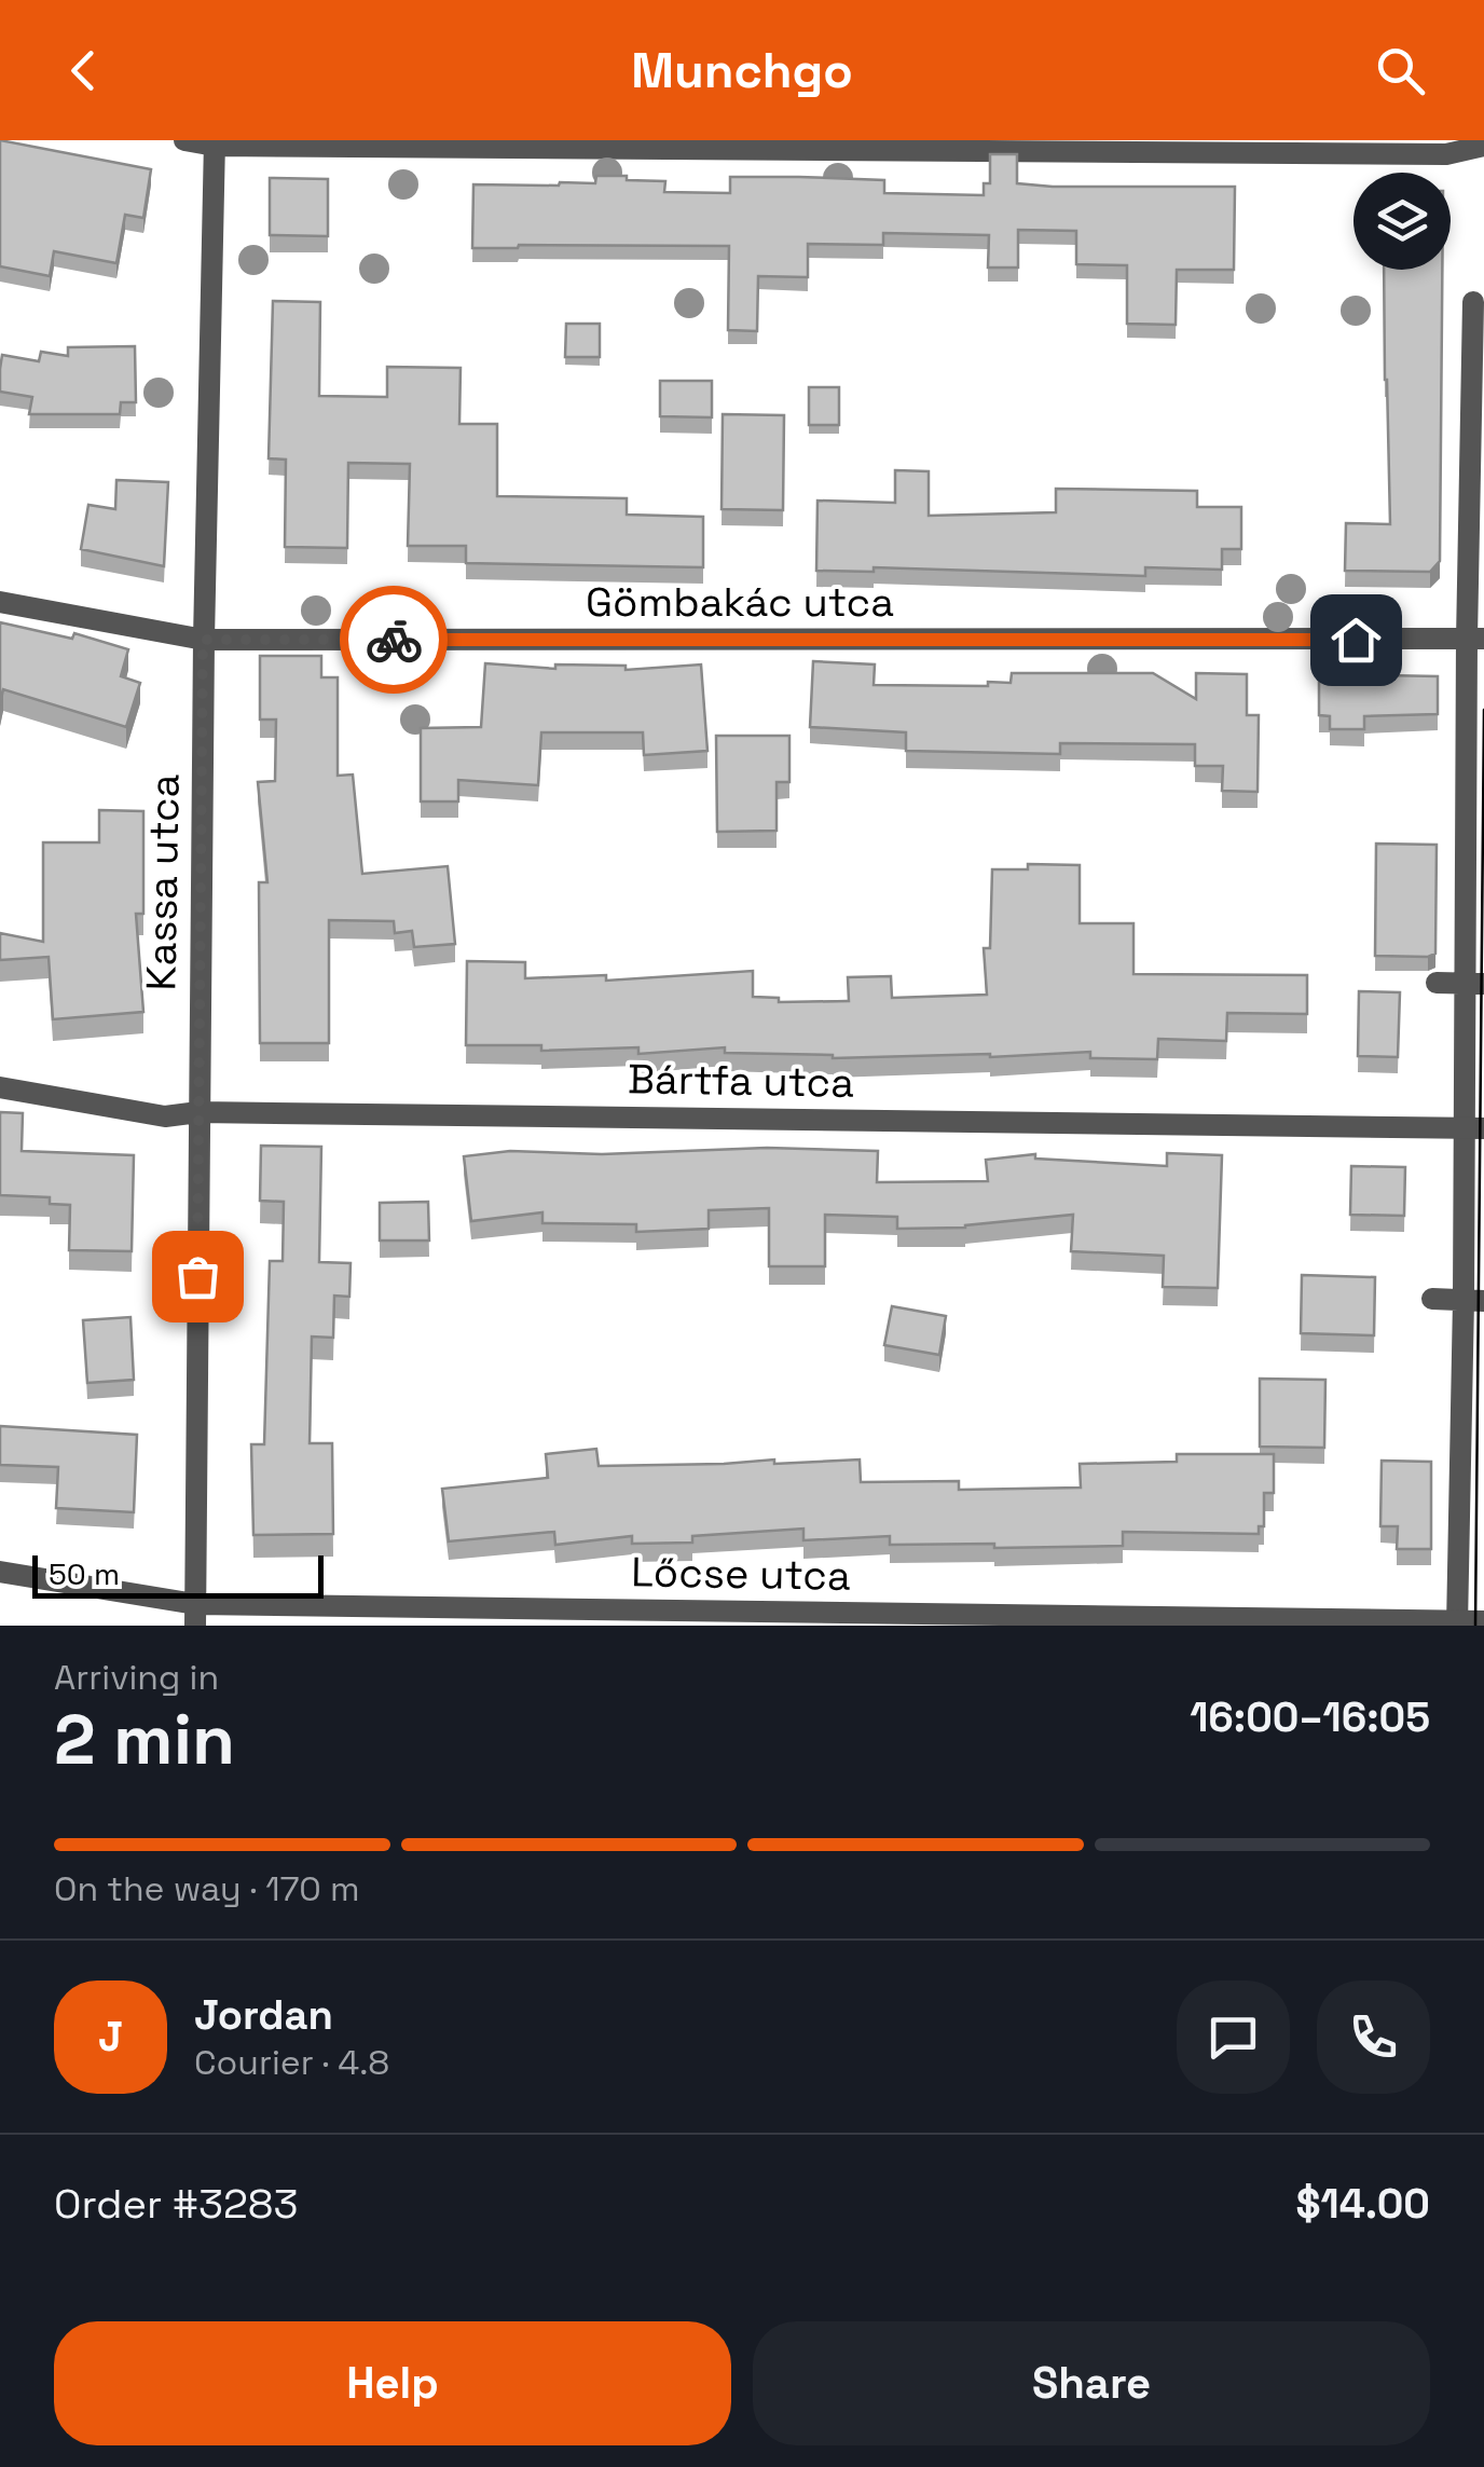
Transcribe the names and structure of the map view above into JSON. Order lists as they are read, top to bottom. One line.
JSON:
{"streets":{"street":["Gömbakác utca","Kassa utca","Bártfa utca","Lőcse utca"]},"crossings":[["Gömbakác utca","Kassa utca"],["Kassa utca","Bártfa utca"],["Kassa utca","Lőcse utca"]],"scale_bar":"50 m","page":{"header":"Munchgo","scale":"50 m","heading":["2 min","Arriving in","16:00–16:05"],"panel":["Jordan","Courier · 4.8","Order #3283","$14.00"],"bar":"On the way · 170 m","round":"J","buttons":["Help","Share"]}}
